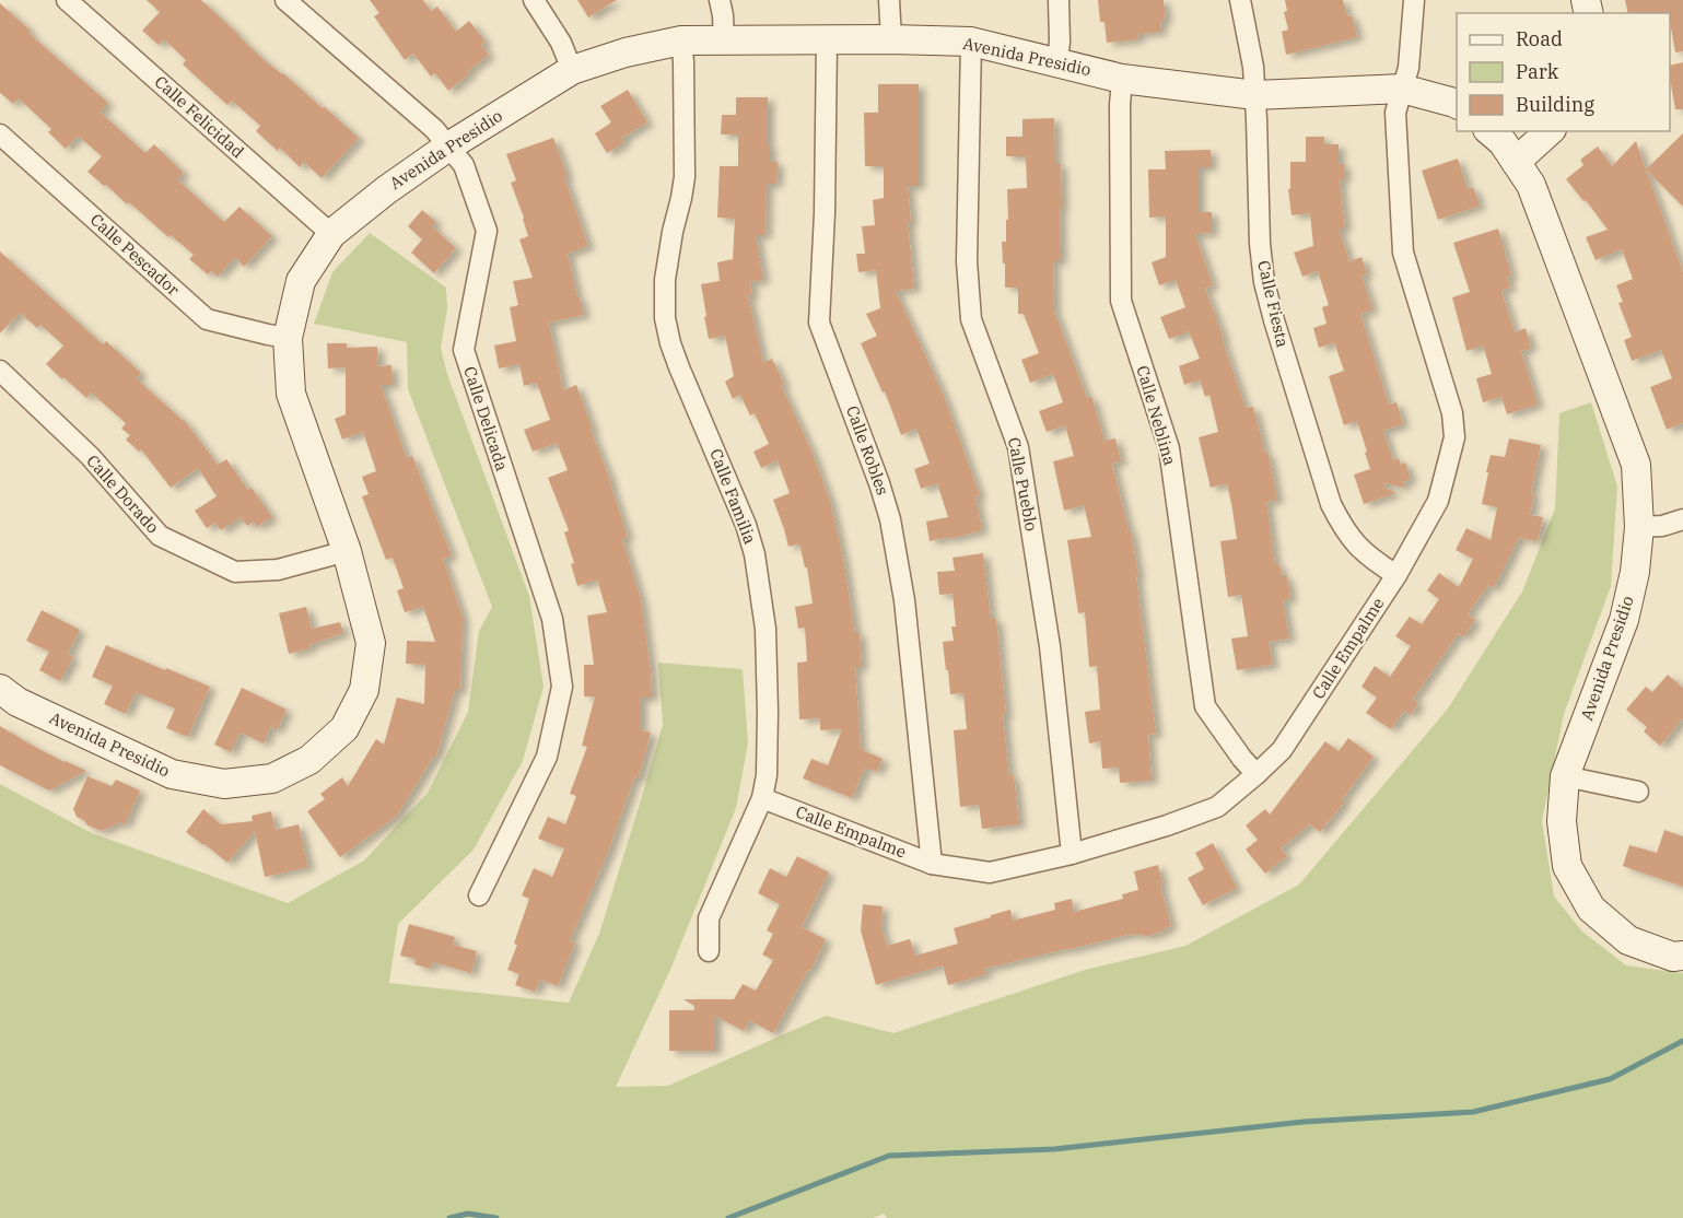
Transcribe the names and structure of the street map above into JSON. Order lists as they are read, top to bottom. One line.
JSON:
{"streets":{"street":["Avenida Presidio","Calle Felicidad","Calle Pescador","Calle Fiesta","Calle Neblina","Calle Delicada","Calle Robles","Calle Pueblo","Calle Dorado","Calle Familia","Calle Empalme"]},"crossings":[["Avenida Presidio","Calle Felicidad"],["Avenida Presidio","Calle Pescador"],["Avenida Presidio","Calle Fiesta"],["Avenida Presidio","Calle Neblina"],["Avenida Presidio","Calle Delicada"],["Avenida Presidio","Calle Robles"],["Avenida Presidio","Calle Pueblo"],["Avenida Presidio","Calle Dorado"],["Avenida Presidio","Calle Familia"],["Avenida Presidio","Calle Empalme"],["Calle Fiesta","Calle Empalme"],["Calle Neblina","Calle Empalme"],["Calle Robles","Calle Empalme"],["Calle Pueblo","Calle Empalme"],["Calle Familia","Calle Empalme"]],"legend":["Road","Park","Building"]}
